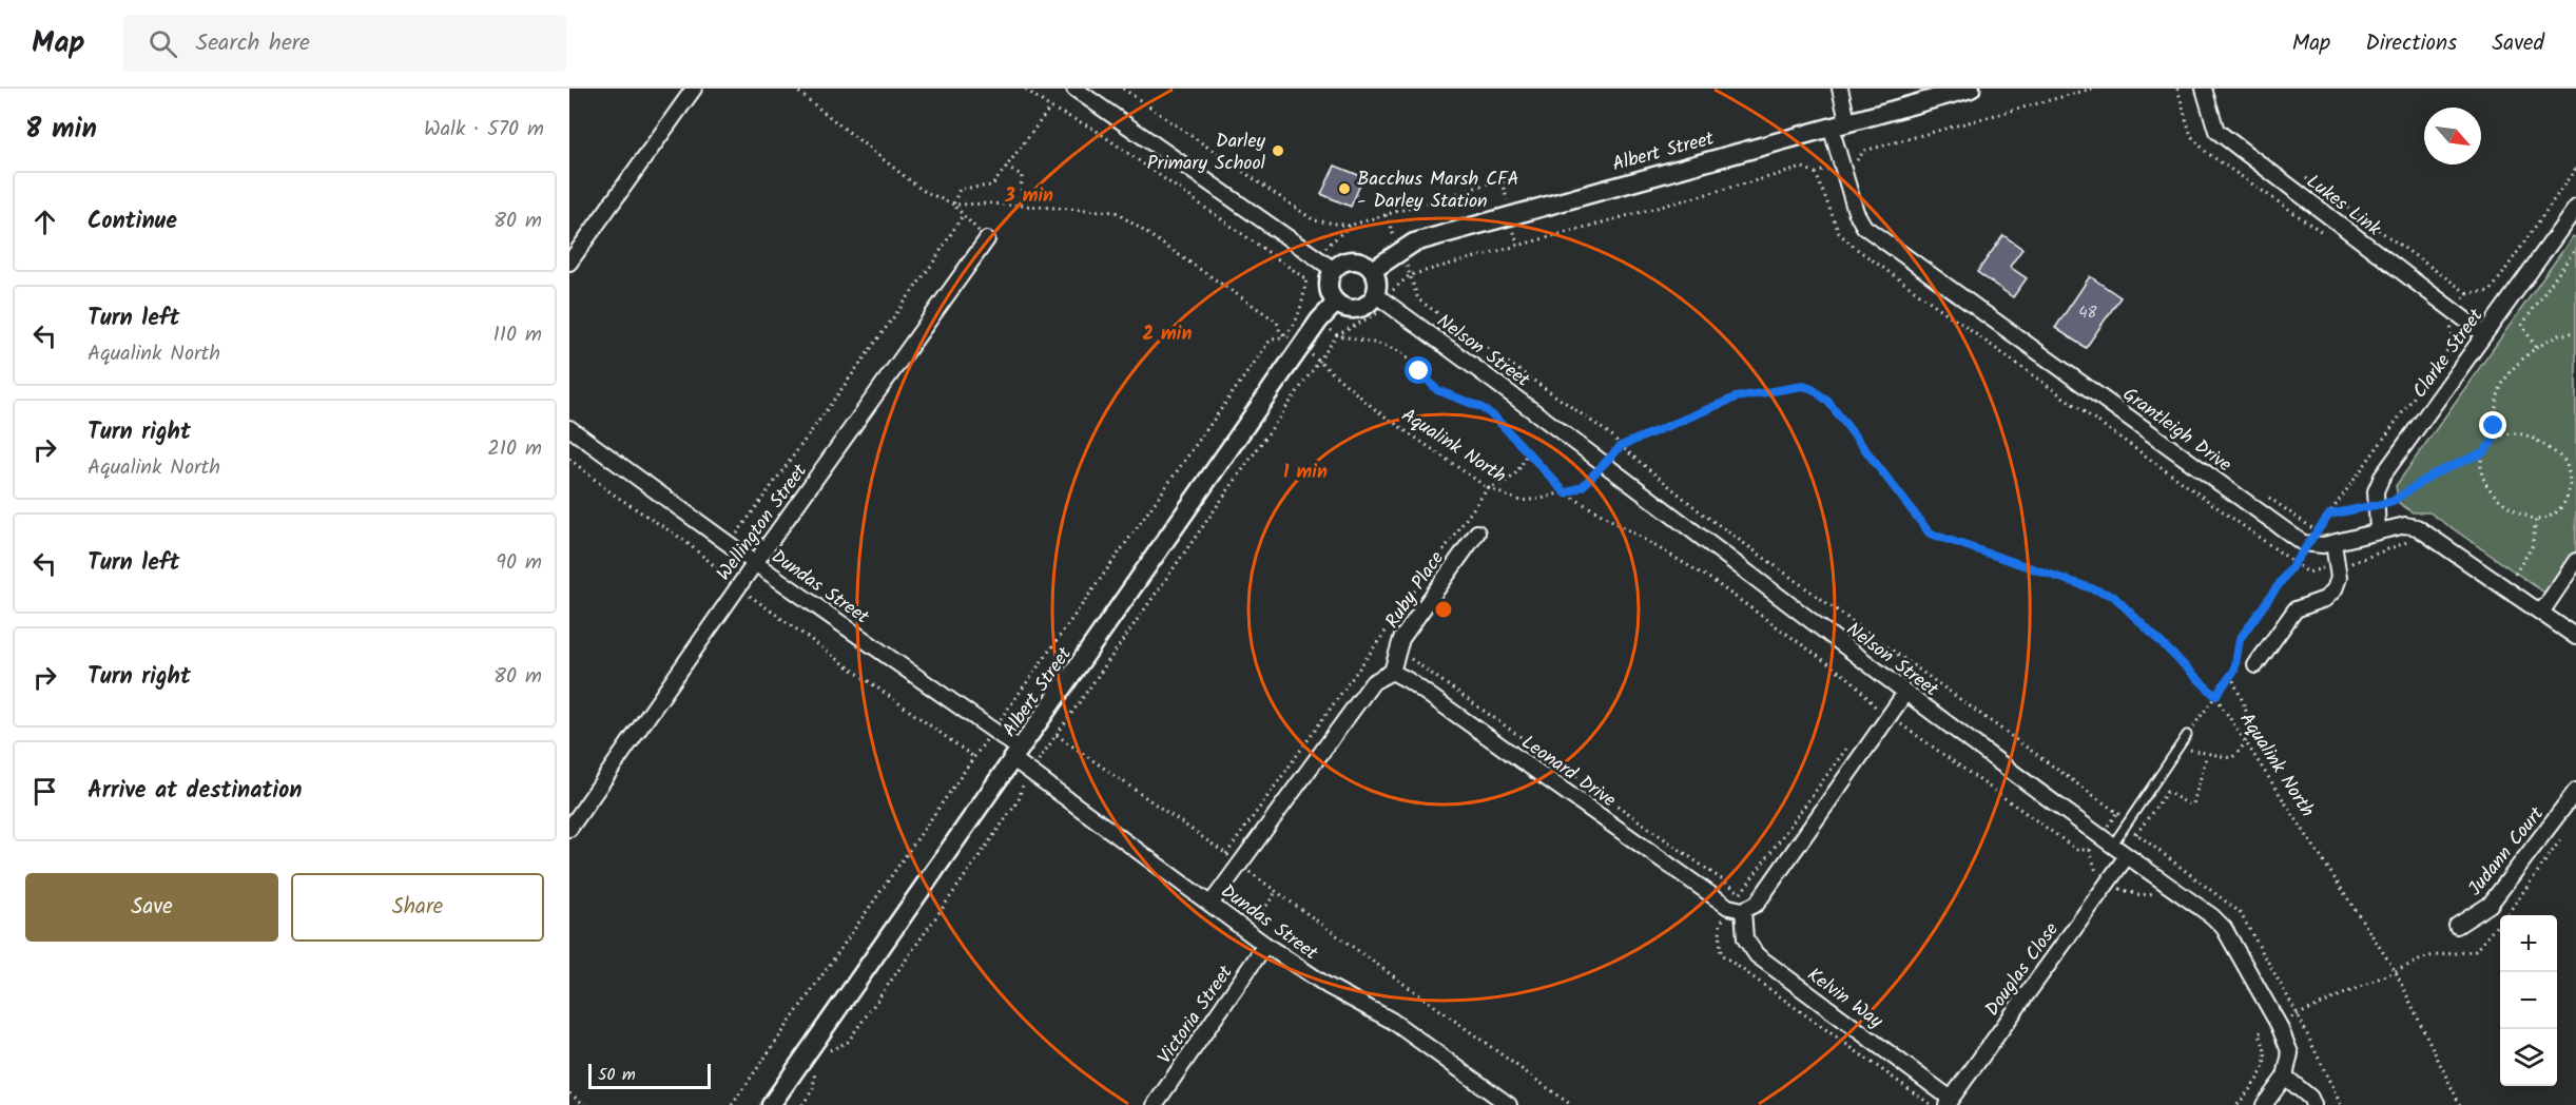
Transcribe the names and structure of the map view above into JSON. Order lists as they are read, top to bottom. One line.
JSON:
{"streets":{"street":["Albert Street","Lukes Link","Nelson Street","Clarke Street","Grantleigh Drive","Wellington Street","Dundas Street","Ruby Place","Leonard Drive","Judann Court","Douglas Close","Kelvin Way","Victoria Street"],"path":["Aqualink North"]},"crossings":[["Albert Street","Nelson Street"],["Albert Street","Grantleigh Drive"],["Albert Street","Dundas Street"],["Lukes Link","Clarke Street"],["Nelson Street","Aqualink North"],["Nelson Street","Douglas Close"],["Wellington Street","Dundas Street"],["Dundas Street","Victoria Street"],["Ruby Place","Leonard Drive"],["Leonard Drive","Kelvin Way"],["Douglas Close","Kelvin Way"]],"places":["Darley Primary School","Bacchus Marsh CFA - Darley Station"],"house_numbers":["48"],"scale_bar":"50 m","north":"bottom right","page":{"header":"Map","search":"Search here","nav":["Map","Directions","Saved"],"heading":["8 min","Walk · 570 m"],"list":[["Continue","80 m"],["Turn left","Aqualink North","110 m"],["Turn right","Aqualink North","210 m"],["Turn left","90 m"],["Turn right","80 m"],"Arrive at destination"],"buttons":["Save","Share"],"map_buttons":["+","−"],"scale":"50 m"},"rings":["3 min","2 min","1 min"]}
